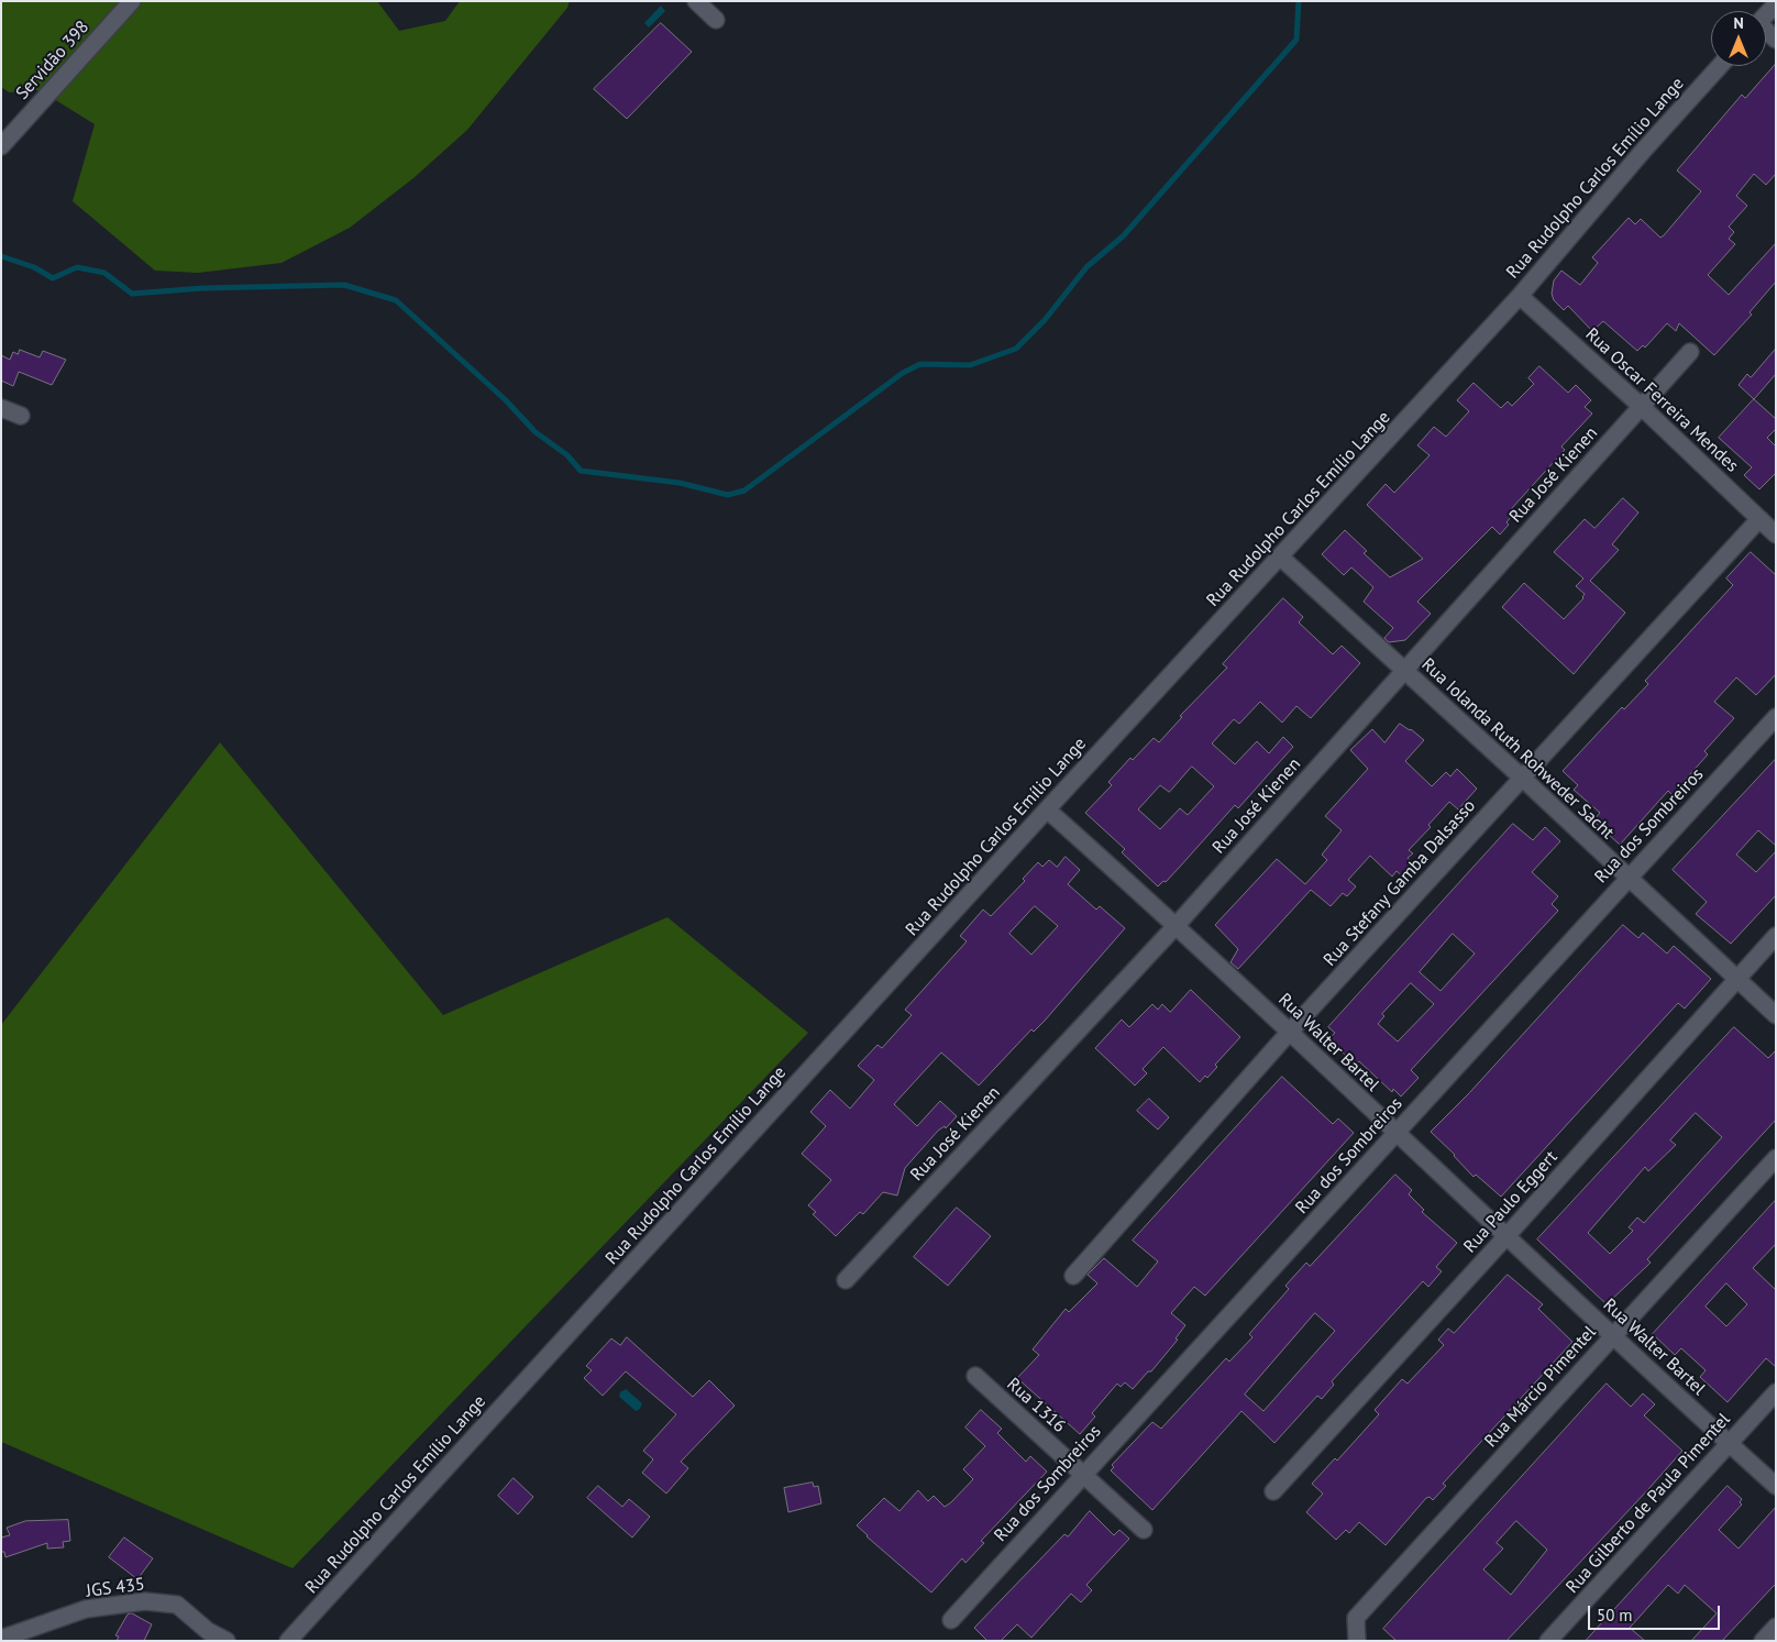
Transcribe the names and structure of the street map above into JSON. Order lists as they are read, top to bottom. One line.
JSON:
{"streets":{"street":["Servidão 398","Rua Rudolpho Carlos Emílio Lange","Rua Oscar Ferreira Mendes","Rua José Kienen","Rua Iolanda Ruth Rohweder Sacht","Rua dos Sombreiros","Rua Stefany Gamba Dalsasso","Rua Walter Bartel","Rua Paulo Eggert","Rua Márcio Pimentel","Rua 1316","Rua Gilberto de Paula Pimentel","JGS 435"]},"crossings":[["Rua Rudolpho Carlos Emílio Lange","Rua Oscar Ferreira Mendes"],["Rua Rudolpho Carlos Emílio Lange","Rua Iolanda Ruth Rohweder Sacht"],["Rua Rudolpho Carlos Emílio Lange","Rua Walter Bartel"],["Rua Oscar Ferreira Mendes","Rua José Kienen"],["Rua Oscar Ferreira Mendes","Rua Stefany Gamba Dalsasso"],["Rua José Kienen","Rua Iolanda Ruth Rohweder Sacht"],["Rua José Kienen","Rua Walter Bartel"],["Rua Iolanda Ruth Rohweder Sacht","Rua dos Sombreiros"],["Rua Iolanda Ruth Rohweder Sacht","Rua Stefany Gamba Dalsasso"],["Rua Iolanda Ruth Rohweder Sacht","Rua Paulo Eggert"],["Rua dos Sombreiros","Rua Walter Bartel"],["Rua dos Sombreiros","Rua 1316"],["Rua Stefany Gamba Dalsasso","Rua Walter Bartel"],["Rua Walter Bartel","Rua Paulo Eggert"],["Rua Walter Bartel","Rua Márcio Pimentel"],["Rua Walter Bartel","Rua Gilberto de Paula Pimentel"]],"scale_bar":"50 m","north":"top"}
